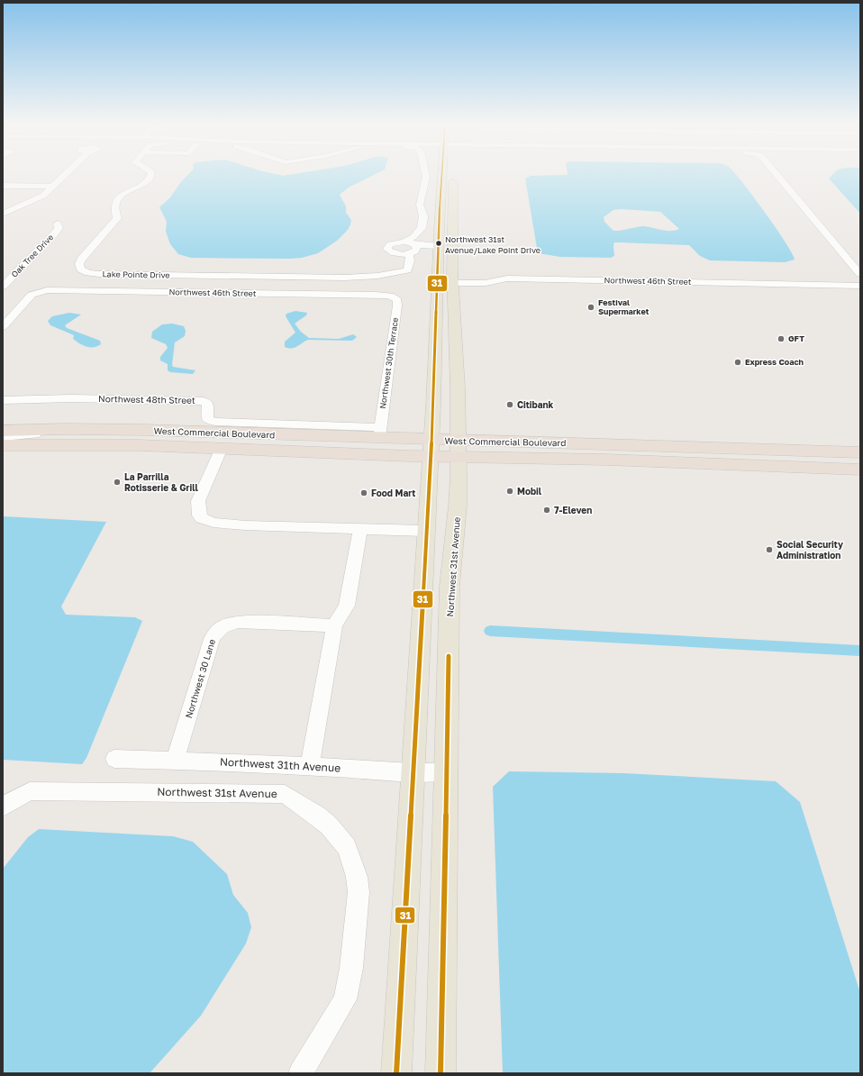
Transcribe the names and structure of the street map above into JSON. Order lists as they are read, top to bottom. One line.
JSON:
{"streets":{"highway":["West Commercial Boulevard"],"main road":["Northwest 31st Avenue"],"street":["Oak Tree Drive","Lake Pointe Drive","Northwest 46th Street","Northwest 30th Terrace","Northwest 48th Street","Northwest 30 Lane","Northwest 31th Avenue"]},"crossings":[["Northwest 46th Street","Northwest 30th Terrace"],["Northwest 46th Street","Northwest 31st Avenue"],["Northwest 30th Terrace","Northwest 48th Street"],["Northwest 30th Terrace","West Commercial Boulevard"],["Northwest 48th Street","West Commercial Boulevard"],["West Commercial Boulevard","Northwest 31st Avenue"],["Northwest 31st Avenue","Northwest 31th Avenue"],["Northwest 30 Lane","Northwest 31th Avenue"]],"places":["Northwest 31st Avenue/Lake Point Drive","Festival Supermarket","GFT","Express Coach","Citibank","La Parrilla Rotisserie & Grill","Mobil","Food Mart","7-Eleven","Social Security Administration"],"lines":["transit line 31"]}
